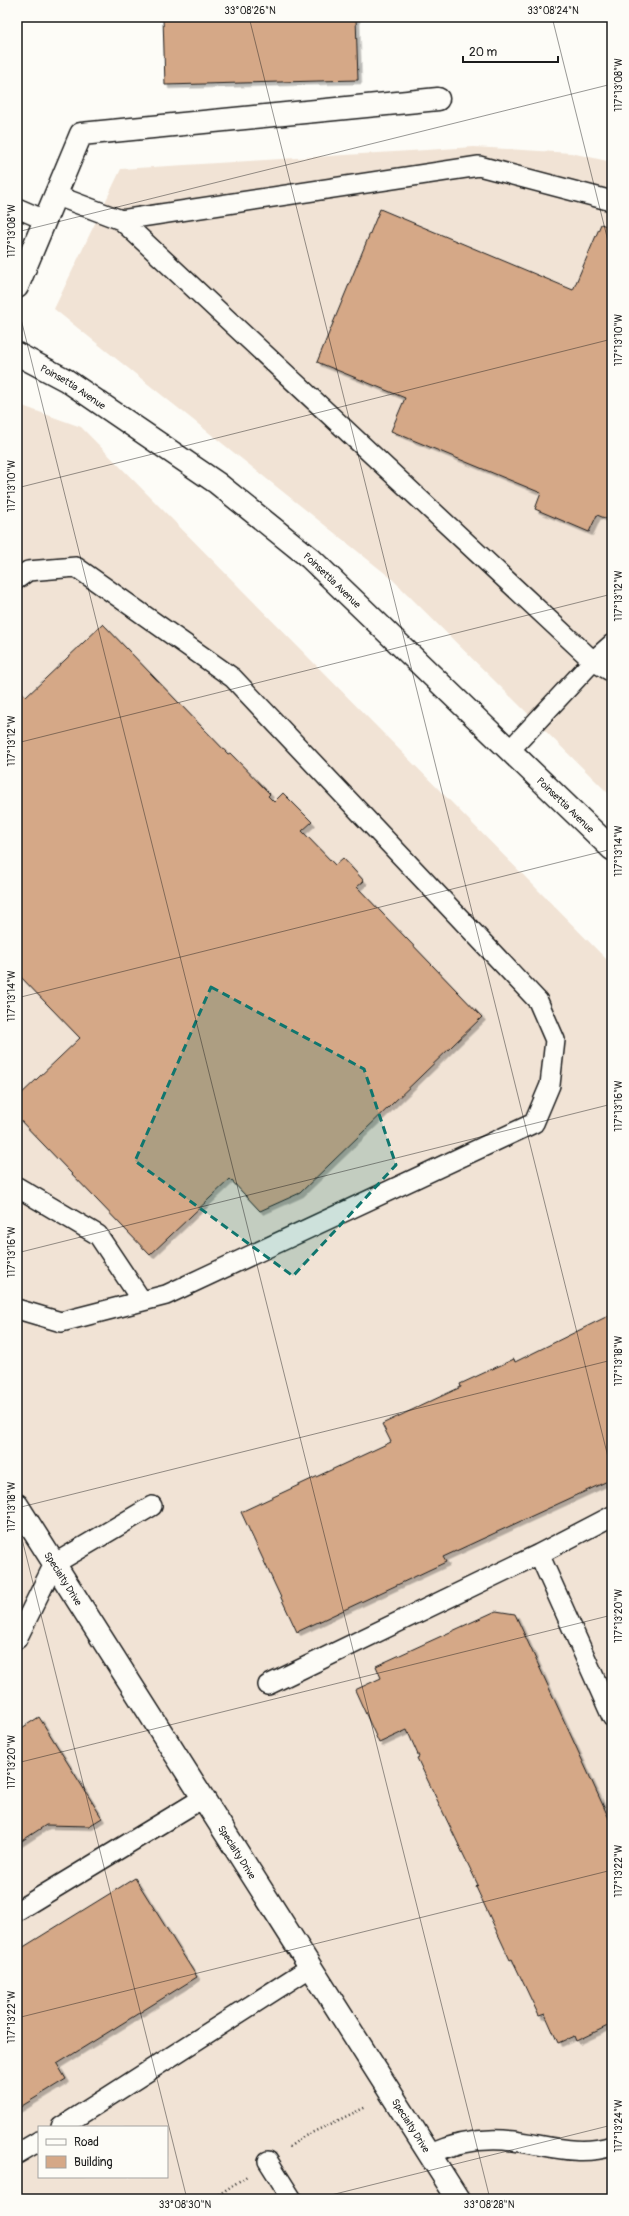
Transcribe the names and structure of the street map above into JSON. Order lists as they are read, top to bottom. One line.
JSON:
{"streets":{"street":["Poinsettia Avenue","Specialty Drive"]},"legend":["Road","Building"],"scale_bar":"20 m","coordinates":["33°08'26\"N","33°08'24\"N","117°13'08\"W","117°13'10\"W","117°13'12\"W","117°13'14\"W","117°13'16\"W","117°13'18\"W","117°13'20\"W","117°13'22\"W","117°13'24\"W","33°08'30\"N","33°08'28\"N"]}
